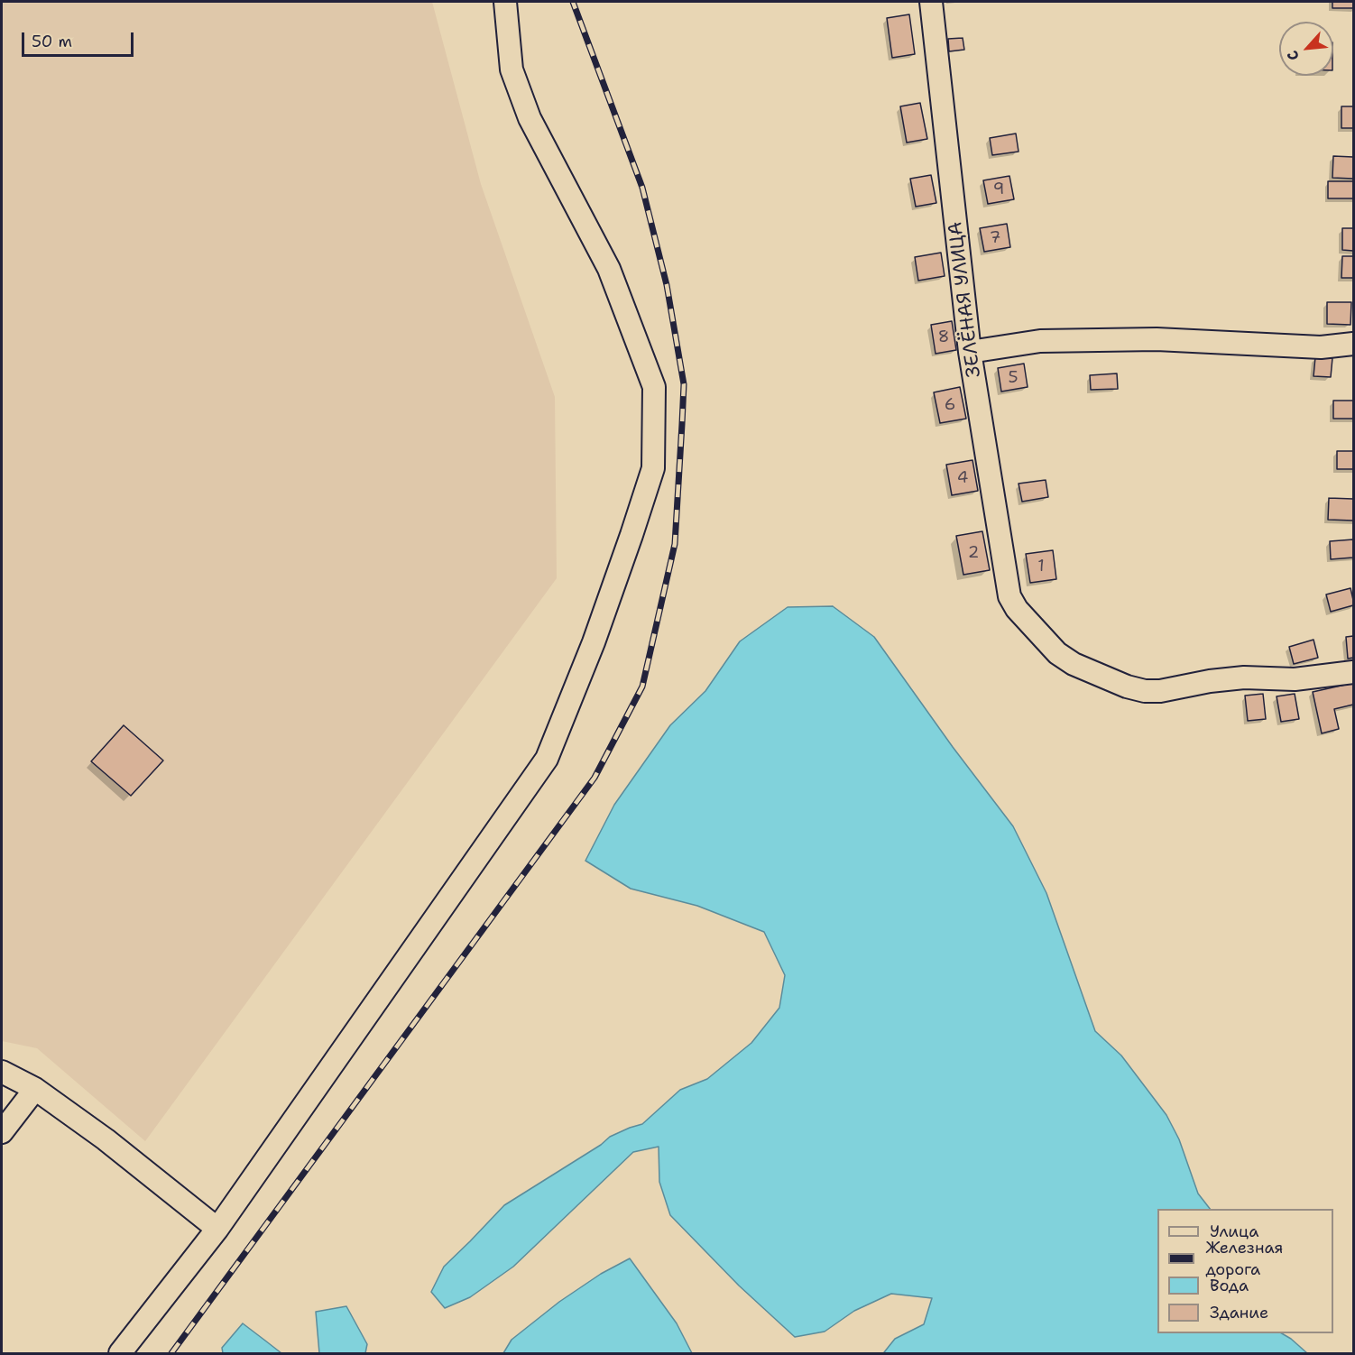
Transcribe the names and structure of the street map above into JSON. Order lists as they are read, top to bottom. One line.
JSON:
{"streets":{"street":["ЗЕЛЁНАЯ УЛИЦА"]},"house_numbers":["9","7","8","5","6","4","2","1"],"legend":["Улица","Железная дорога","Вода","Здание"],"scale_bar":"50 m","north":"bottom left"}
